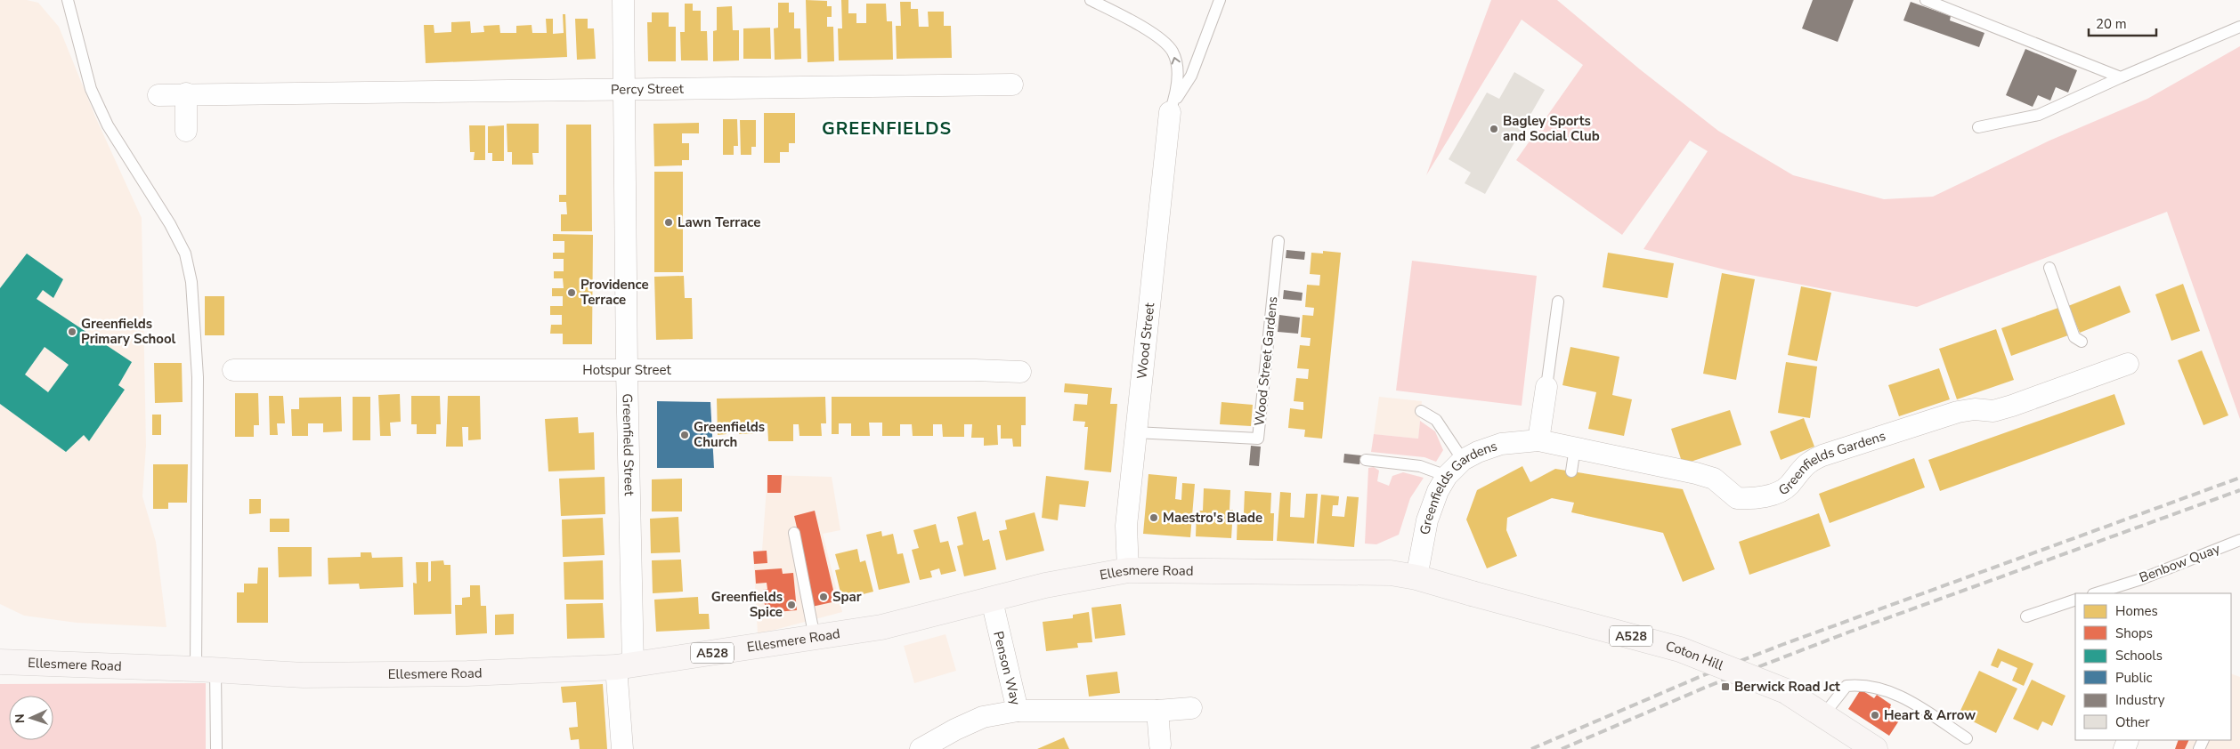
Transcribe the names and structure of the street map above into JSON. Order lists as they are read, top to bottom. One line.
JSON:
{"streets":{"main road":["Ellesmere Road","A528","Coton Hill"],"street":["Percy Street","Wood Street","Hotspur Street","Greenfield Street","Greenfields Gardens","Penson Way"],"lane":["Wood Street Gardens","Benbow Quay"]},"crossings":[["Percy Street","Greenfield Street"],["Wood Street","Wood Street Gardens"],["Wood Street","Ellesmere Road"],["Hotspur Street","Greenfield Street"],["Greenfield Street","Ellesmere Road"],["Greenfields Gardens","Ellesmere Road"],["Ellesmere Road","Coton Hill"],["Ellesmere Road","Penson Way"]],"districts":["GREENFIELDS"],"places":{"other":["Bagley Sports and Social Club","Lawn Terrace","Providence Terrace","Greenfields Primary School","Greenfields Church","Maestro's Blade","Spar","Greenfields Spice","Heart & Arrow"],"transit":["Berwick Road Jct"]},"legend":["Homes","Shops","Schools","Public","Industry","Other"],"scale_bar":"20 m","north":"left"}
